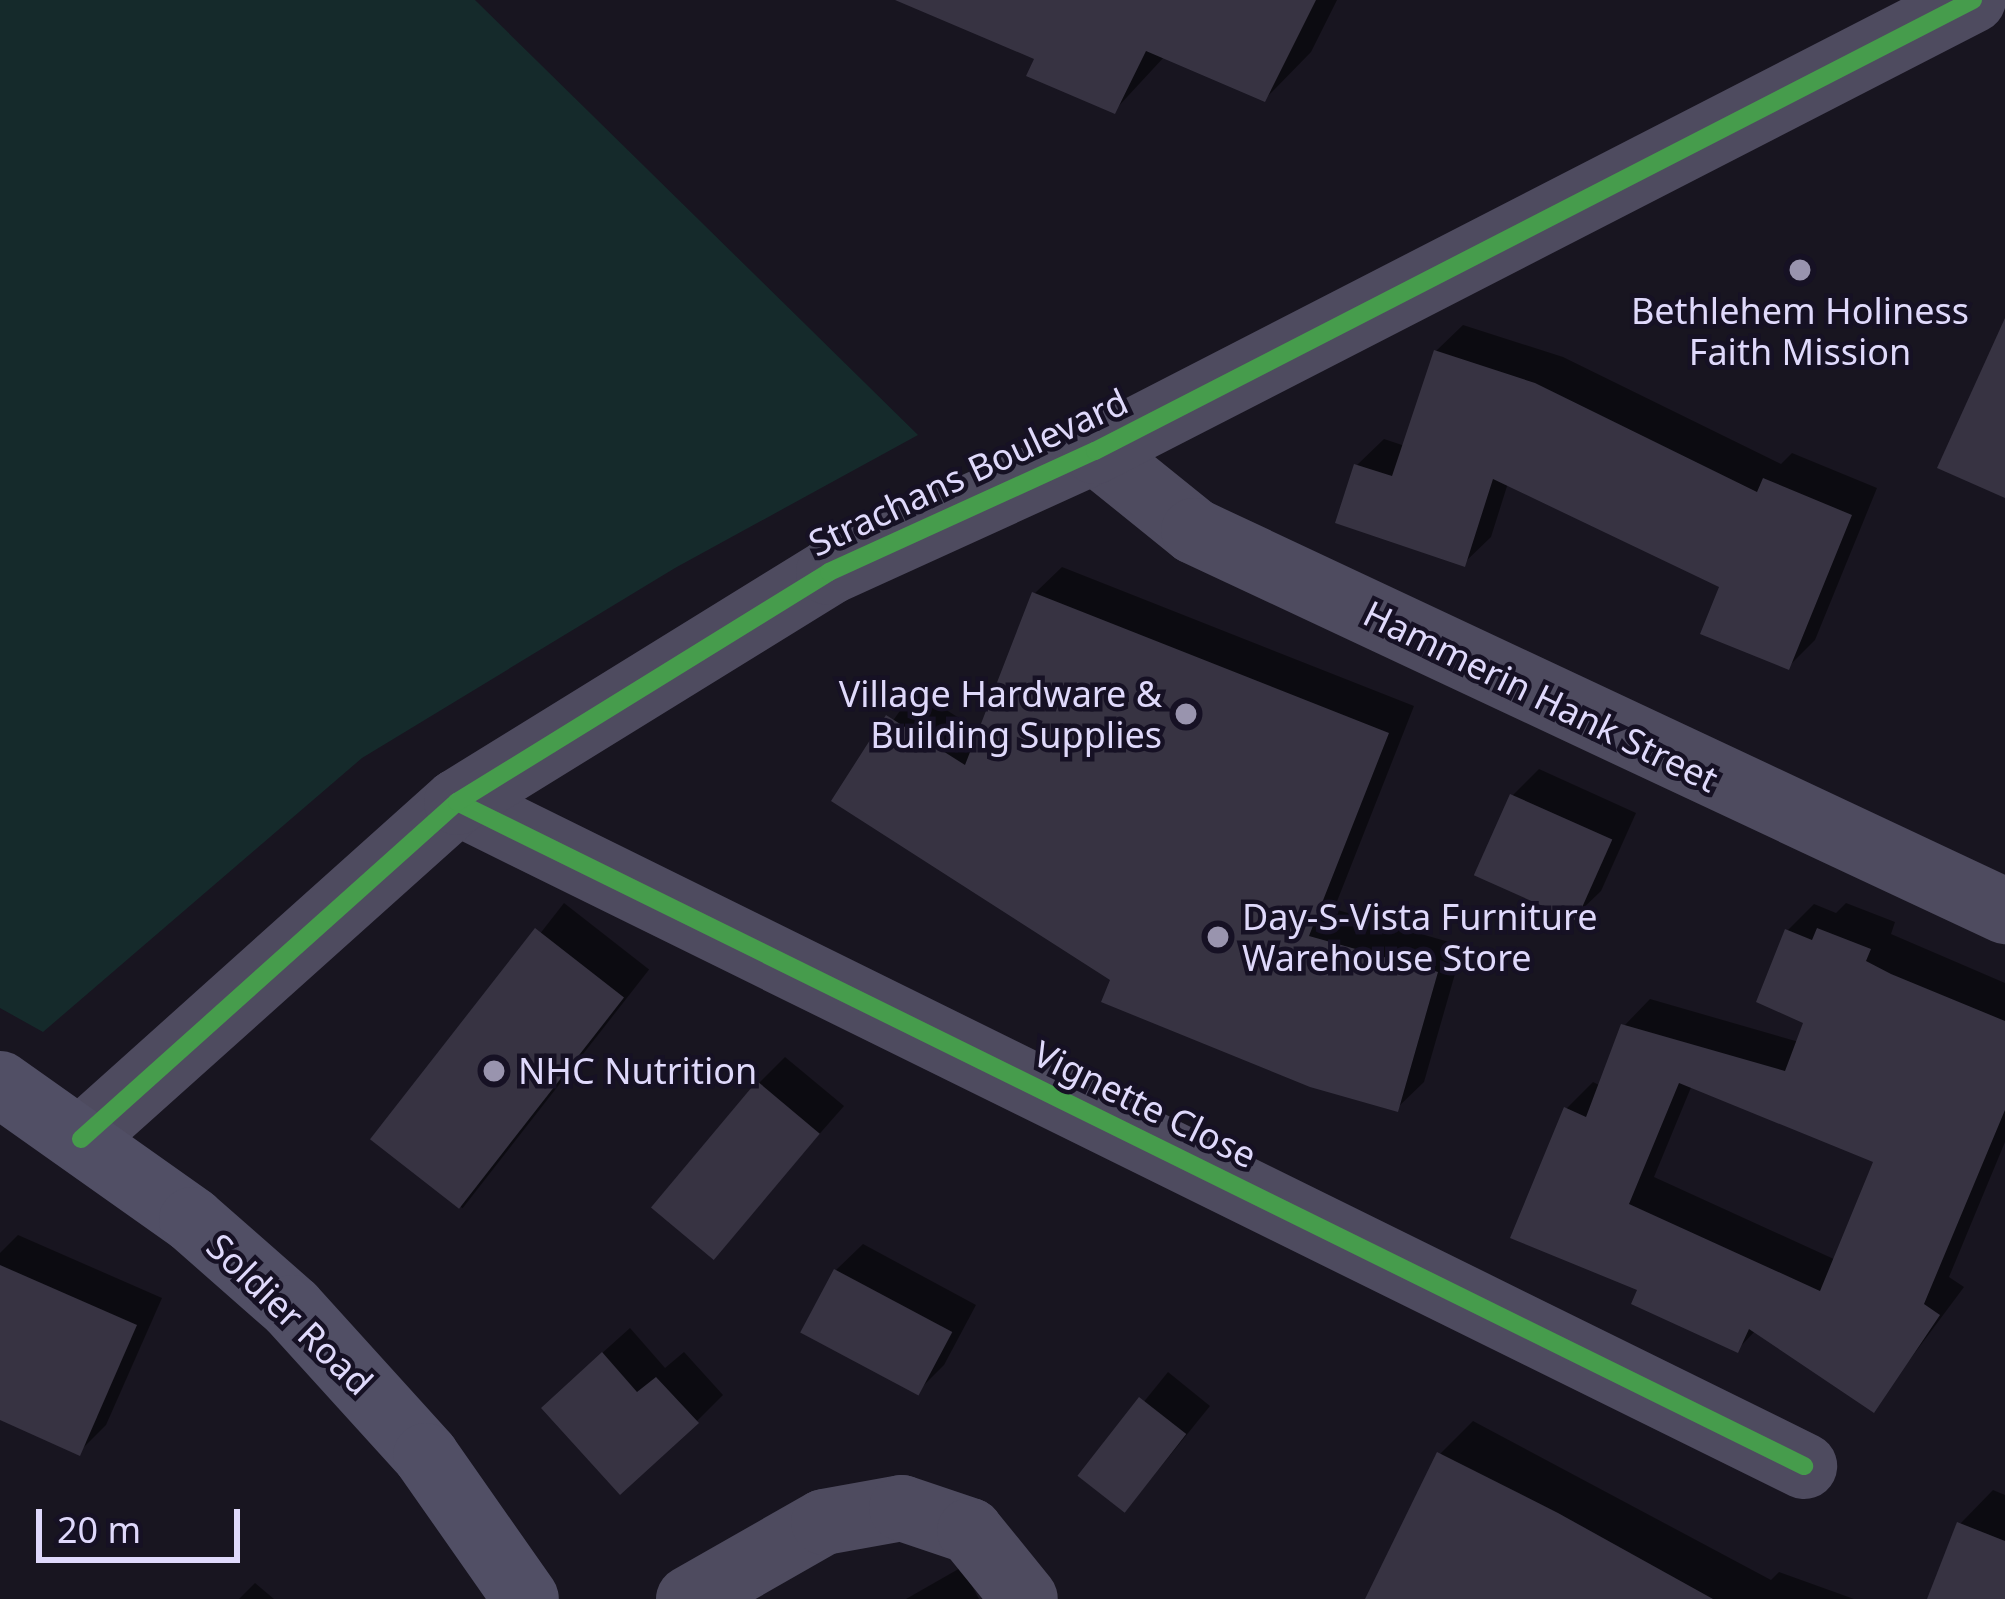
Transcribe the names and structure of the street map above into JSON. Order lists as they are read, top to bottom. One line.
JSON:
{"streets":{"main road":["Soldier Road"],"street":["Strachans Boulevard","Hammerin Hank Street","Vignette Close"]},"crossings":[["Strachans Boulevard","Hammerin Hank Street"],["Strachans Boulevard","Vignette Close"],["Strachans Boulevard","Soldier Road"]],"places":["Bethlehem Holiness Faith Mission","Village Hardware & Building Supplies","Day-S-Vista Furniture Warehouse Store","NHC Nutrition"],"scale_bar":"20 m"}
